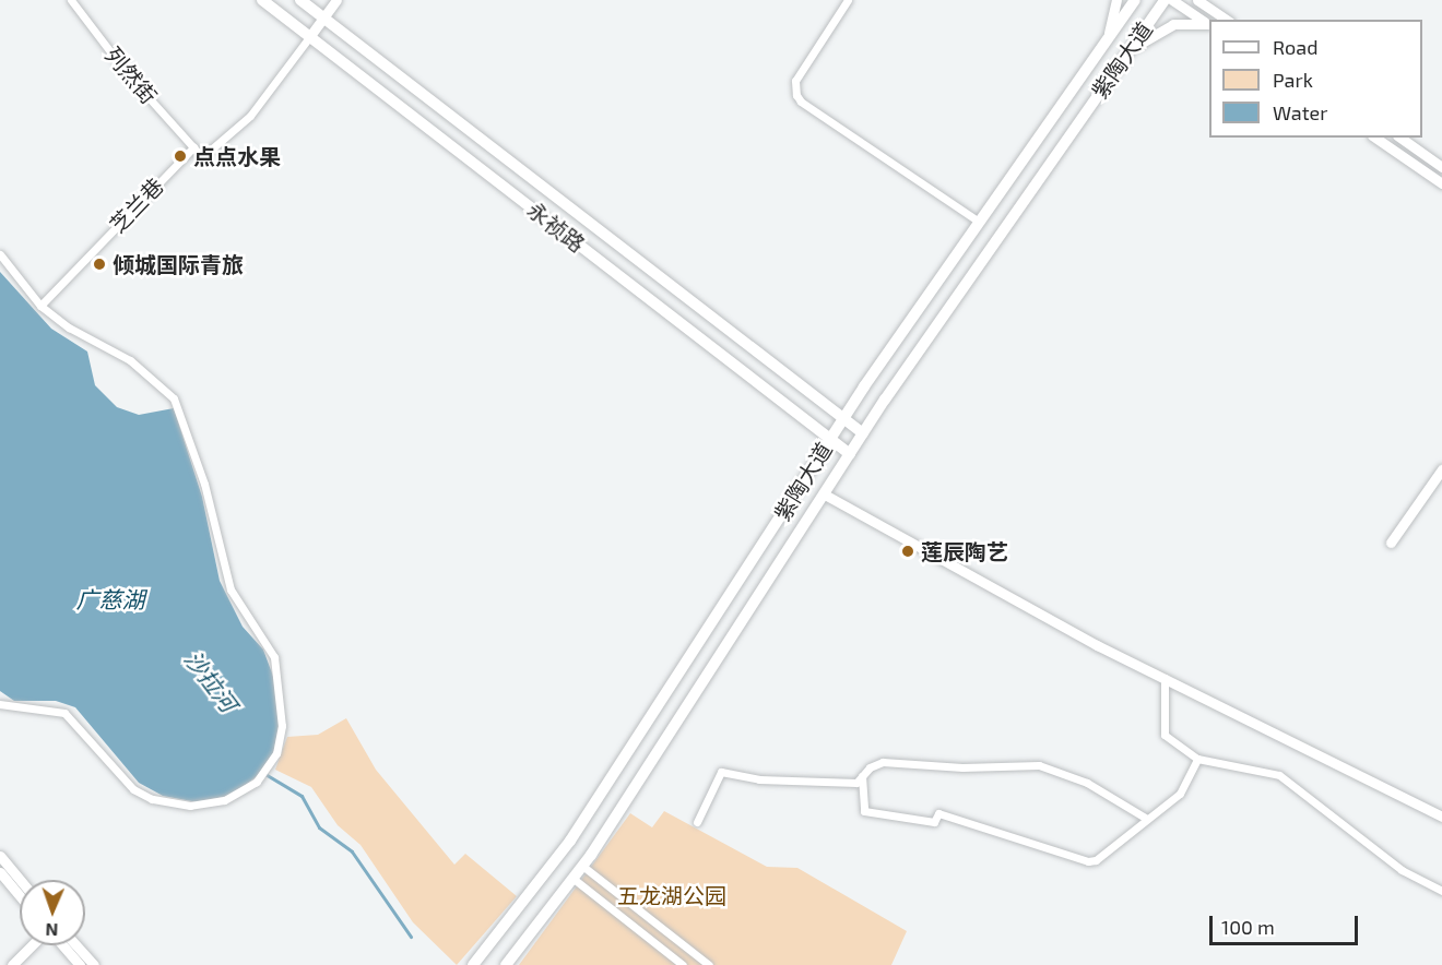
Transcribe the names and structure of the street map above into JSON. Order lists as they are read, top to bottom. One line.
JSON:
{"streets":{"main road":["紫陶大道","永祯路"],"street":["列然街","芝兰巷"]},"crossings":[["紫陶大道","永祯路"],["列然街","芝兰巷"]],"water":["广慈湖","沙拉河"],"parks":["五龙湖公园"],"places":["点点水果","倾城国际青旅","莲辰陶艺"],"legend":["Road","Park","Water"],"scale_bar":"100 m","north":"bottom"}
